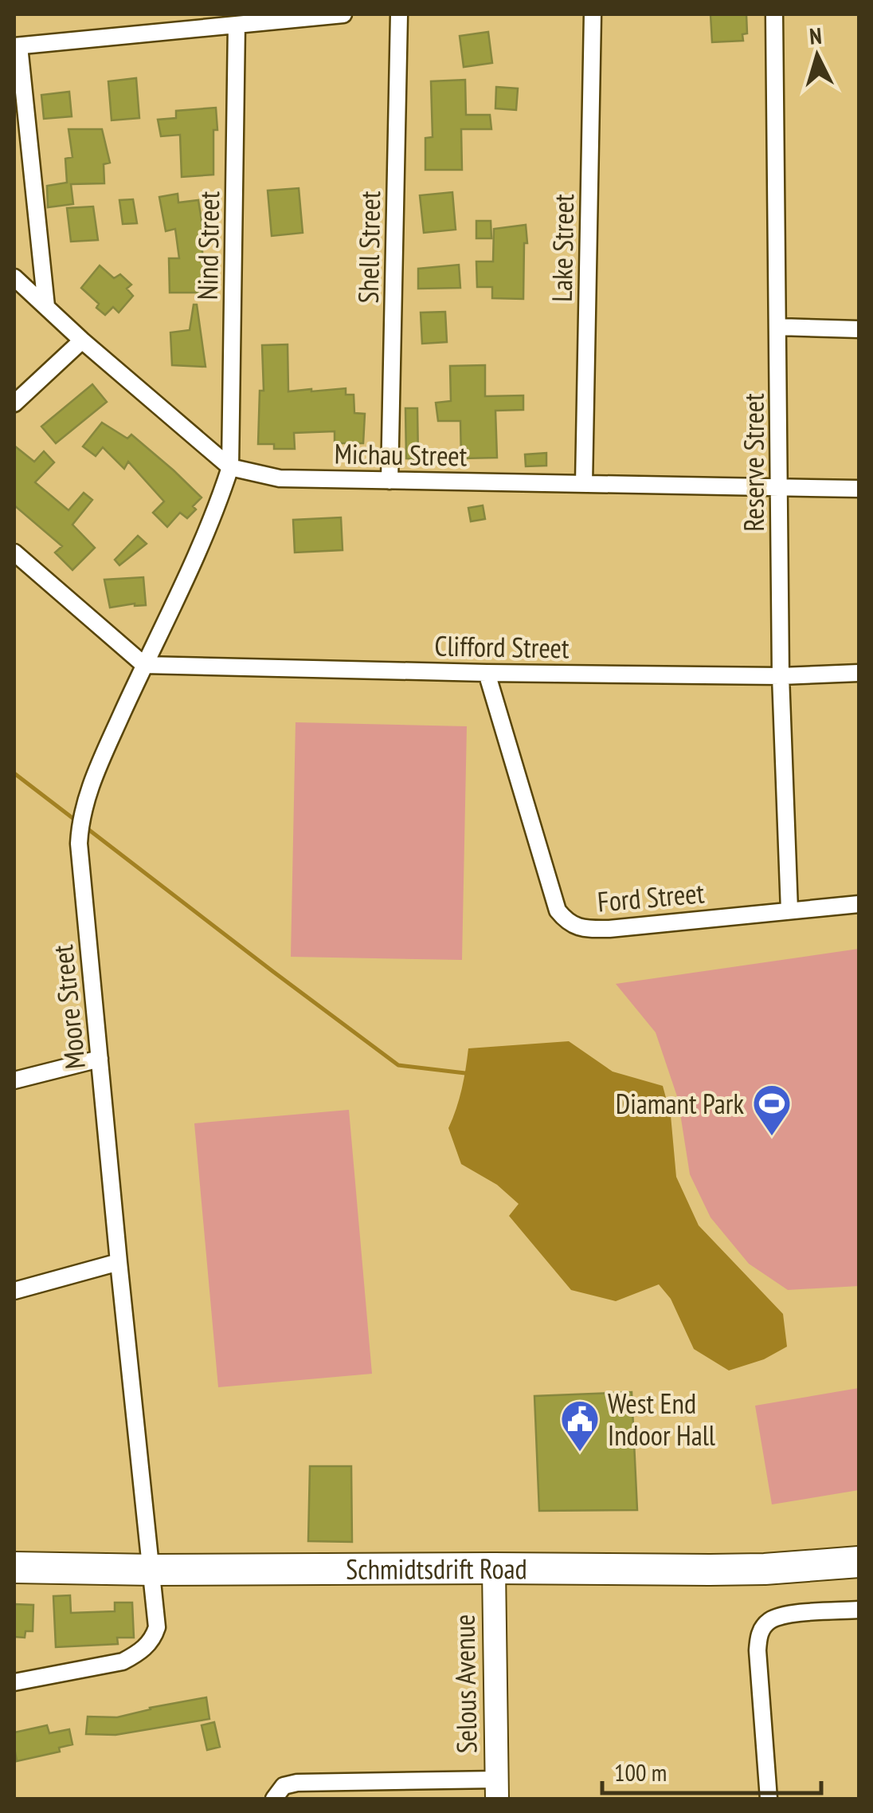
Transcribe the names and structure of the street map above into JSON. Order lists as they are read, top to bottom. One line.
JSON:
{"streets":{"highway":["Schmidtsdrift Road"],"street":["Nind Street","Shell Street","Lake Street","Michau Street","Reserve Street","Clifford Street","Ford Street","Moore Street","Selous Avenue"]},"crossings":[["Nind Street","Michau Street"],["Nind Street","Moore Street"],["Shell Street","Michau Street"],["Lake Street","Michau Street"],["Michau Street","Reserve Street"],["Michau Street","Moore Street"],["Reserve Street","Clifford Street"],["Reserve Street","Ford Street"],["Clifford Street","Ford Street"],["Clifford Street","Moore Street"],["Moore Street","Schmidtsdrift Road"],["Schmidtsdrift Road","Selous Avenue"]],"places":{"sports":["Diamant Park"],"public building":["West End Indoor Hall"]},"scale_bar":"100 m","north":"top"}
